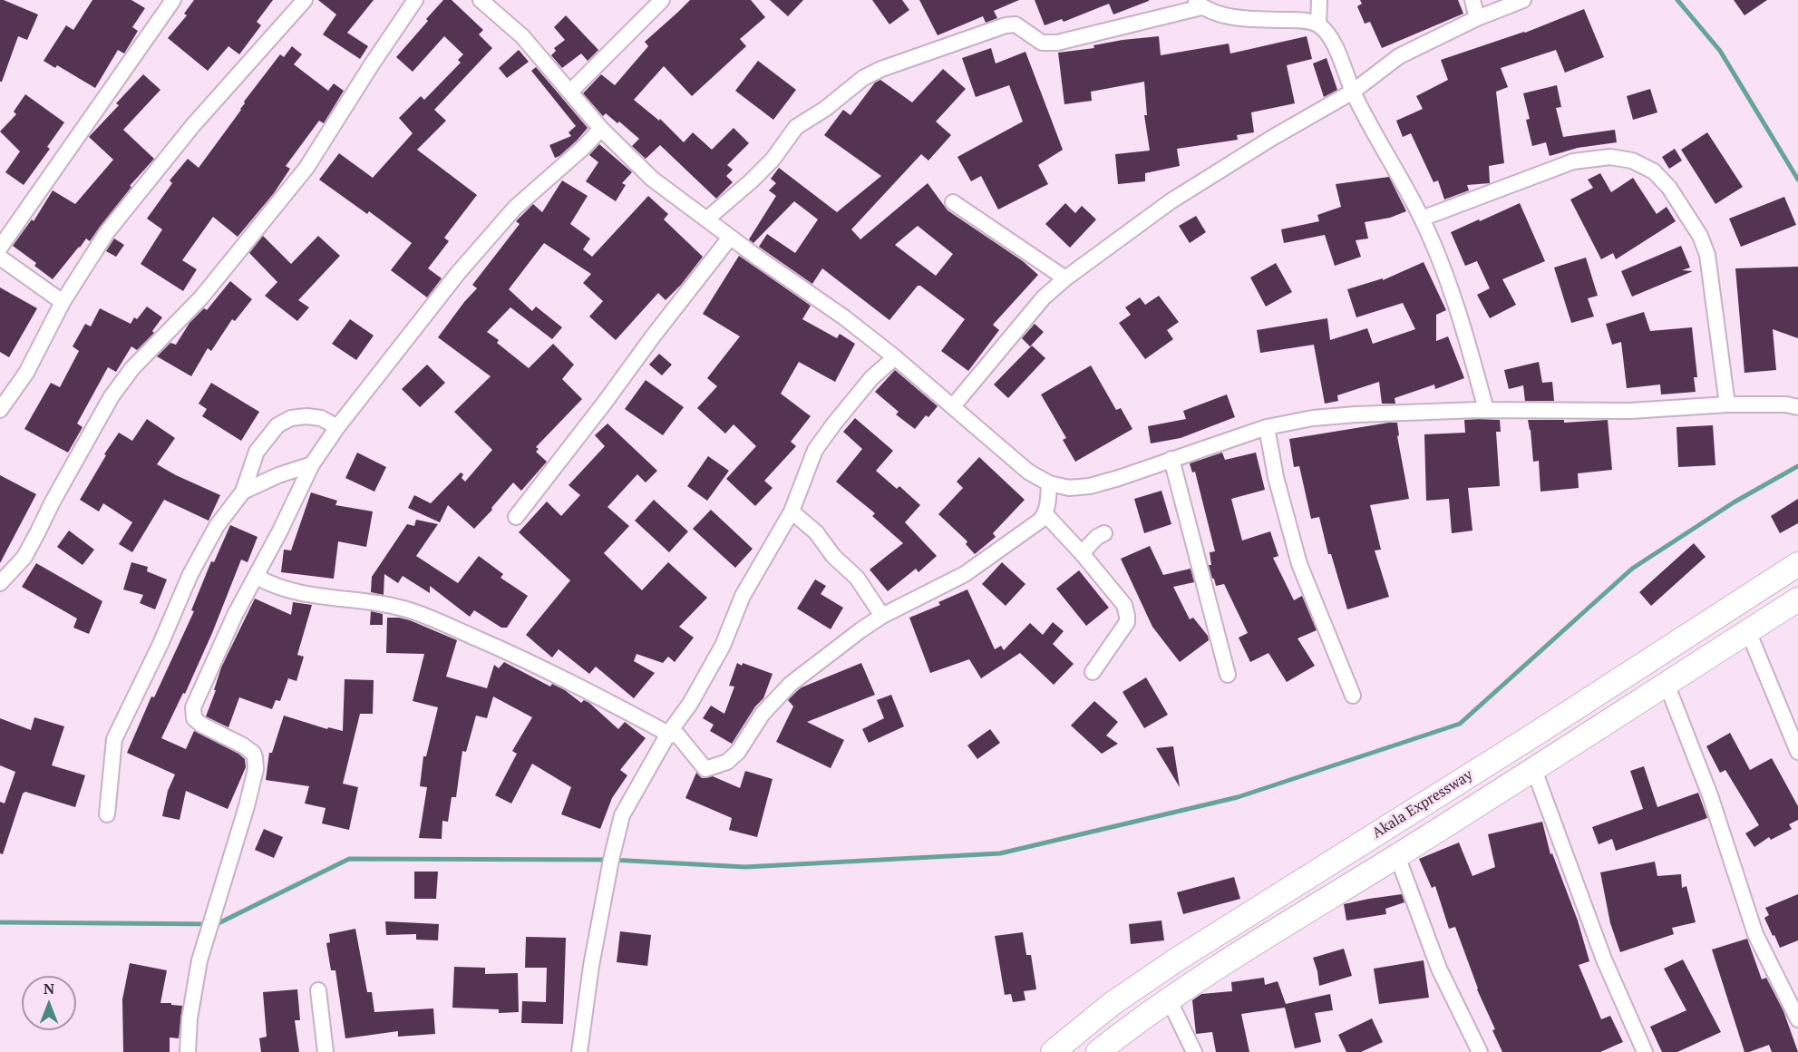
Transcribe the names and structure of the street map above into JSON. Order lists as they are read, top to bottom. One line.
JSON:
{"streets":{"main road":["Akala Expressway"]},"north":"top"}
